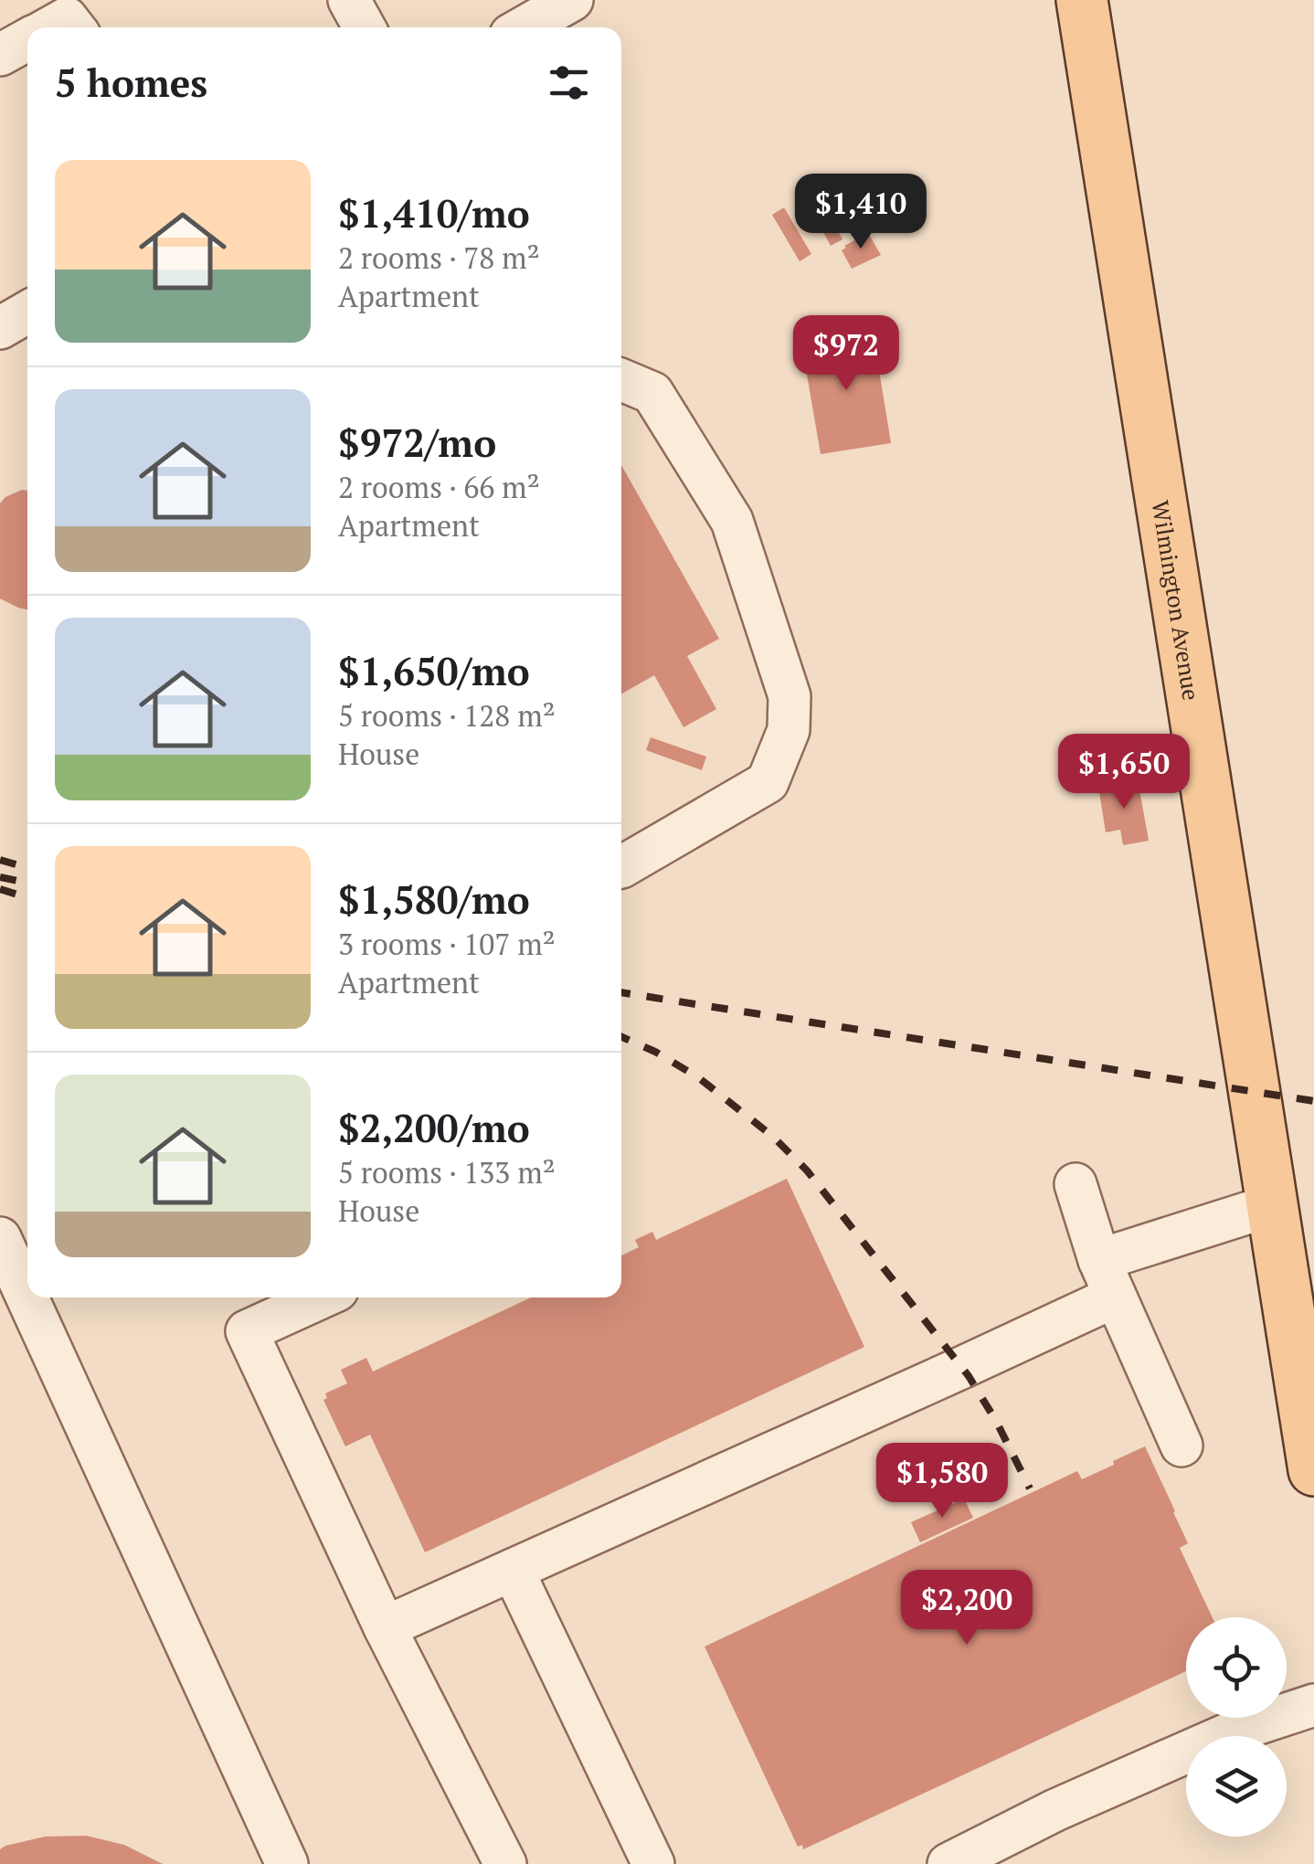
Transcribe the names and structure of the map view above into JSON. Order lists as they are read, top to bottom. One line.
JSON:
{"streets":{"main road":["Wilmington Avenue"]},"page":{"heading":"5 homes","list":[{"name":"$1,410/mo","note":"2 rooms · 78 m² · Apartment"},{"name":"$972/mo","note":"2 rooms · 66 m² · Apartment"},{"name":"$1,650/mo","note":"5 rooms · 128 m² · House"},{"name":"$1,580/mo","note":"3 rooms · 107 m² · Apartment"},{"name":"$2,200/mo","note":"5 rooms · 133 m² · House"}],"price":["$1,410","$972","$1,650","$1,580","$2,200"]}}
